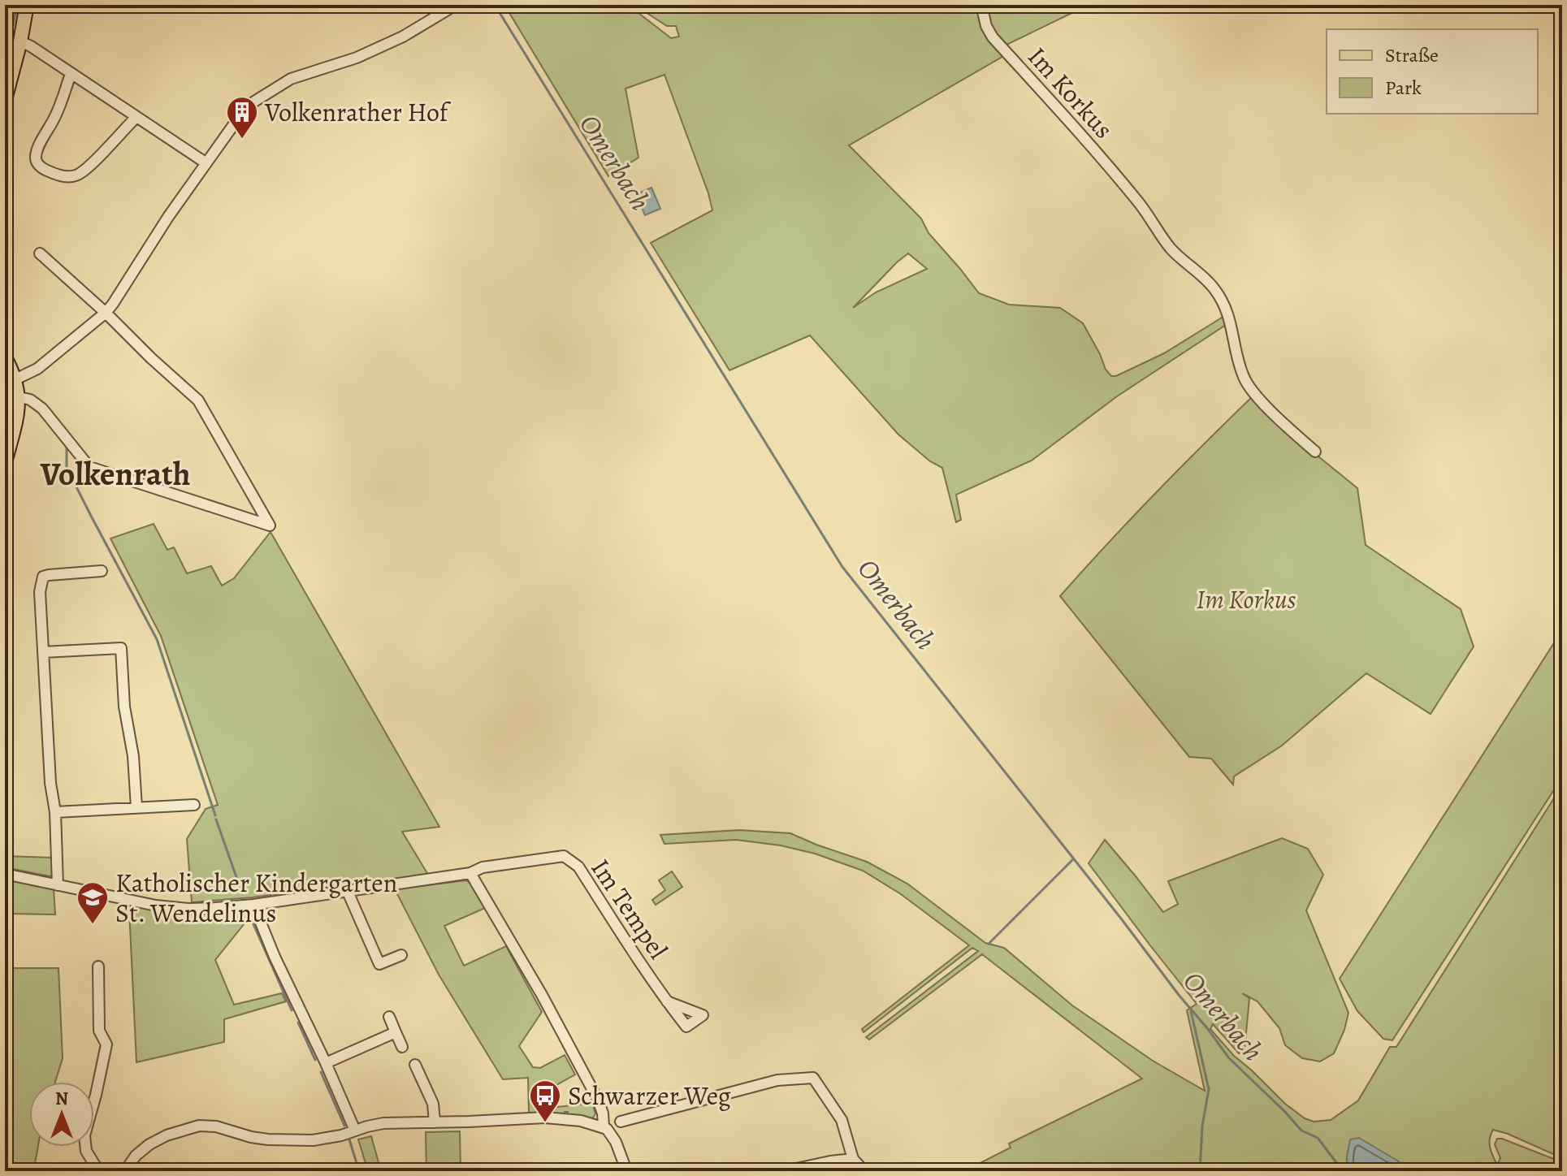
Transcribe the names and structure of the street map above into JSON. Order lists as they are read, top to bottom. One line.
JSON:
{"streets":{"street":["Im Korkus","Im Tempel"]},"districts":["Volkenrath"],"water":["Omerbach"],"parks":["Im Korkus"],"places":{"building":["Volkenrather Hof"],"school or university":["Katholischer Kindergarten St. Wendelinus"],"bus stop":["Schwarzer Weg"]},"legend":["Straße","Park"],"north":"top"}
